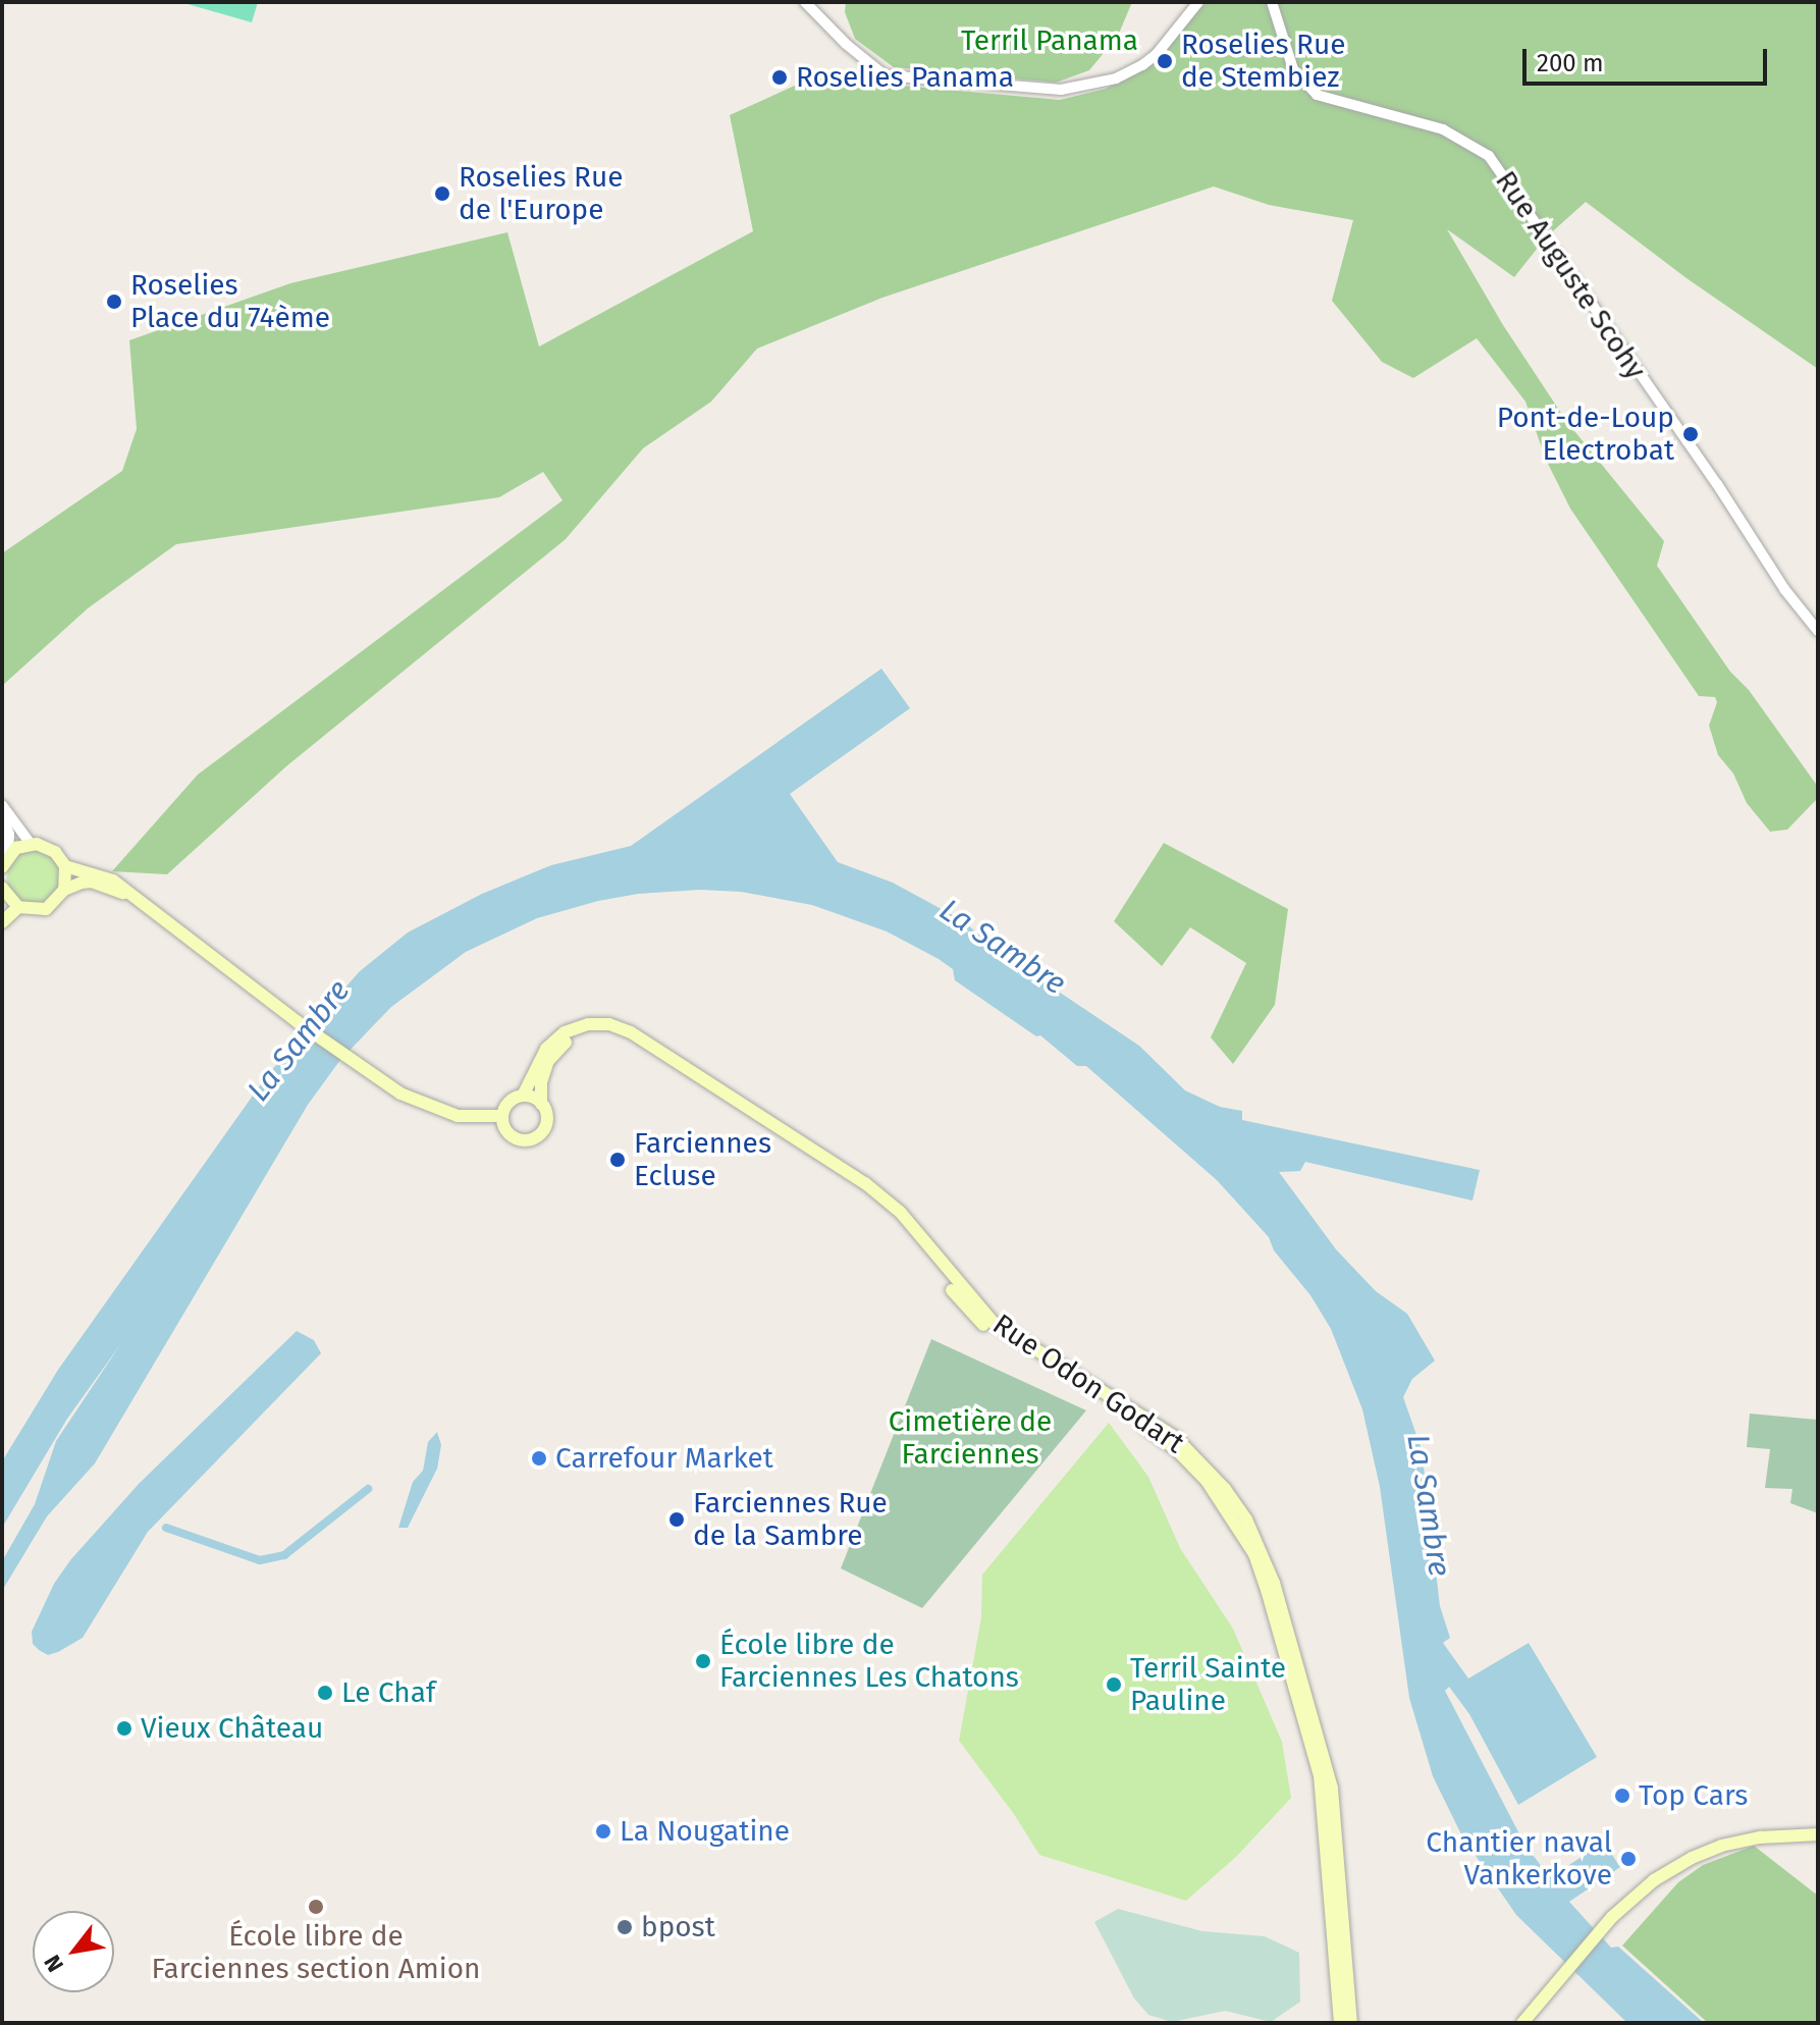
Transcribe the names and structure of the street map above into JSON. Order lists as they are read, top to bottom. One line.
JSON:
{"streets":{"main road":["Rue Odon Godart"],"street":["Rue Auguste Scohy"]},"water":["La Sambre"],"parks":["Terril Panama","Cimetière de Farciennes"],"places":["Roselies Rue de Stembiez","Roselies Panama","Roselies Rue de l'Europe","Roselies Place du 74ème","Pont-de-Loup Electrobat","Farciennes Ecluse","Carrefour Market","Farciennes Rue de la Sambre","École libre de Farciennes Les Chatons","Terril Sainte Pauline","Le Chaf","Vieux Château","Top Cars","La Nougatine","Chantier naval Vankerkove","École libre de Farciennes section Amion","bpost"],"scale_bar":"200 m","north":"bottom left"}
